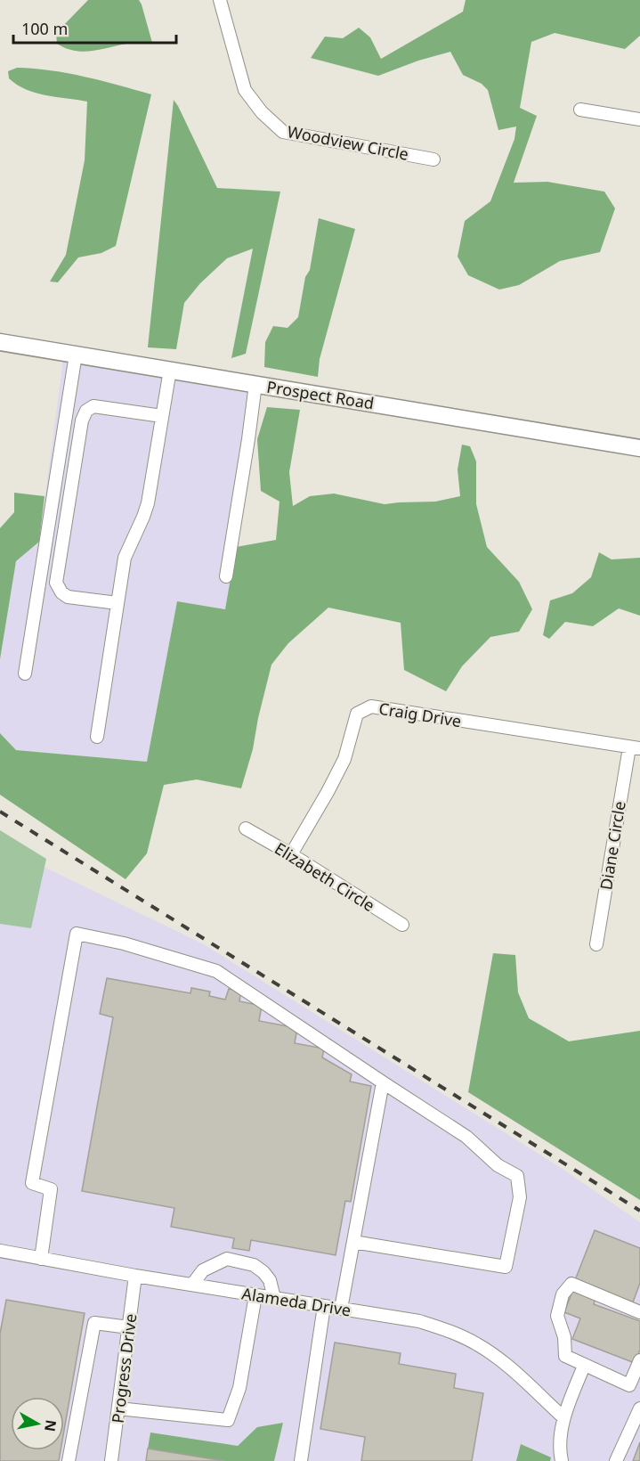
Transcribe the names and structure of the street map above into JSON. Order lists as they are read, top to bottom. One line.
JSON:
{"streets":{"main road":["Prospect Road"],"street":["Woodview Circle","Craig Drive","Diane Circle","Elizabeth Circle","Alameda Drive","Progress Drive"]},"crossings":[["Craig Drive","Diane Circle"],["Craig Drive","Elizabeth Circle"],["Alameda Drive","Progress Drive"]],"scale_bar":"100 m","north":"right"}
